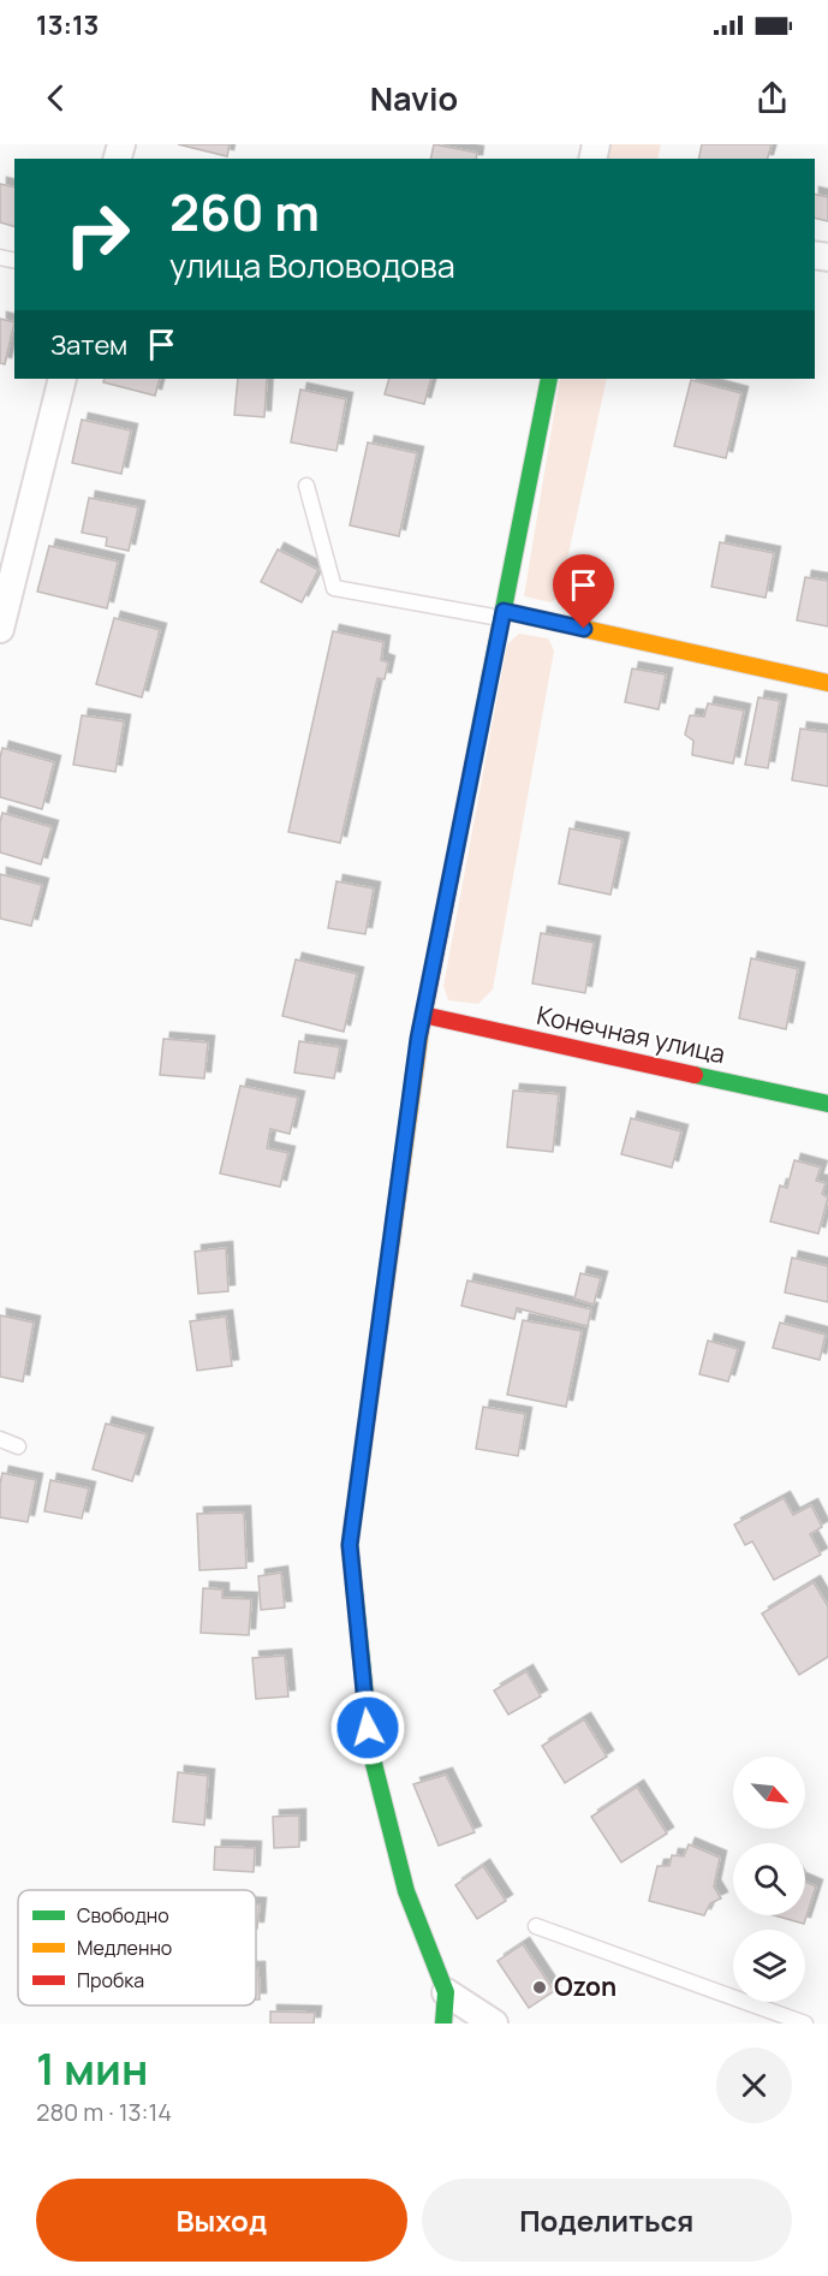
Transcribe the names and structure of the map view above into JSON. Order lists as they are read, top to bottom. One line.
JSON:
{"streets":{"street":["Конечная улица"]},"places":["Ozon"],"legend":["Свободно","Медленно","Пробка"],"north":"bottom right","page":{"status":"13:13","header":"Navio","turn":["260 m","улица Воловодова"],"then":"Затем","heading":["1 мин","280 m · 13:14"],"buttons":["Выход","Поделиться"]}}
